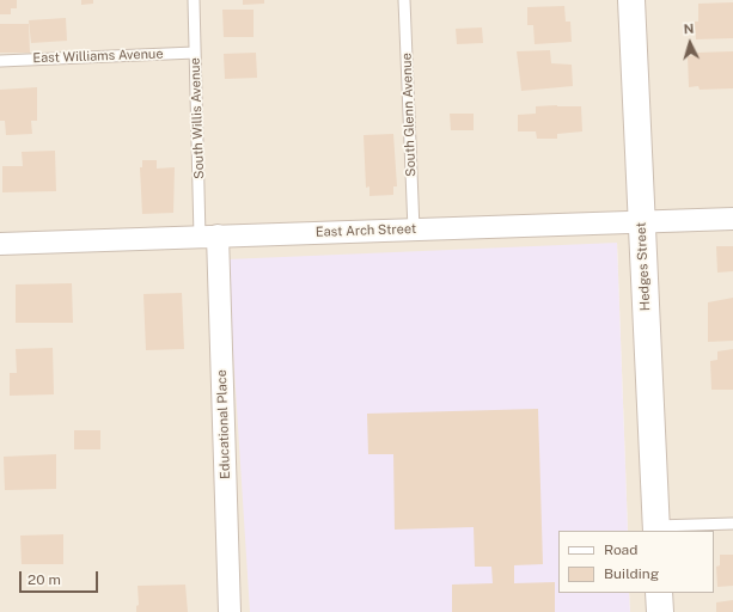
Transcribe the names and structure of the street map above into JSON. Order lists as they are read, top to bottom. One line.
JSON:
{"streets":{"street":["East Arch Street","Hedges Street","Educational Place"],"lane":["East Williams Avenue","South Glenn Avenue","South Willis Avenue"]},"crossings":[["East Williams Avenue","South Willis Avenue"],["South Glenn Avenue","East Arch Street"],["South Willis Avenue","East Arch Street"],["South Willis Avenue","Educational Place"],["East Arch Street","Hedges Street"],["East Arch Street","Educational Place"]],"legend":["Road","Building"],"scale_bar":"20 m","north":"top"}
